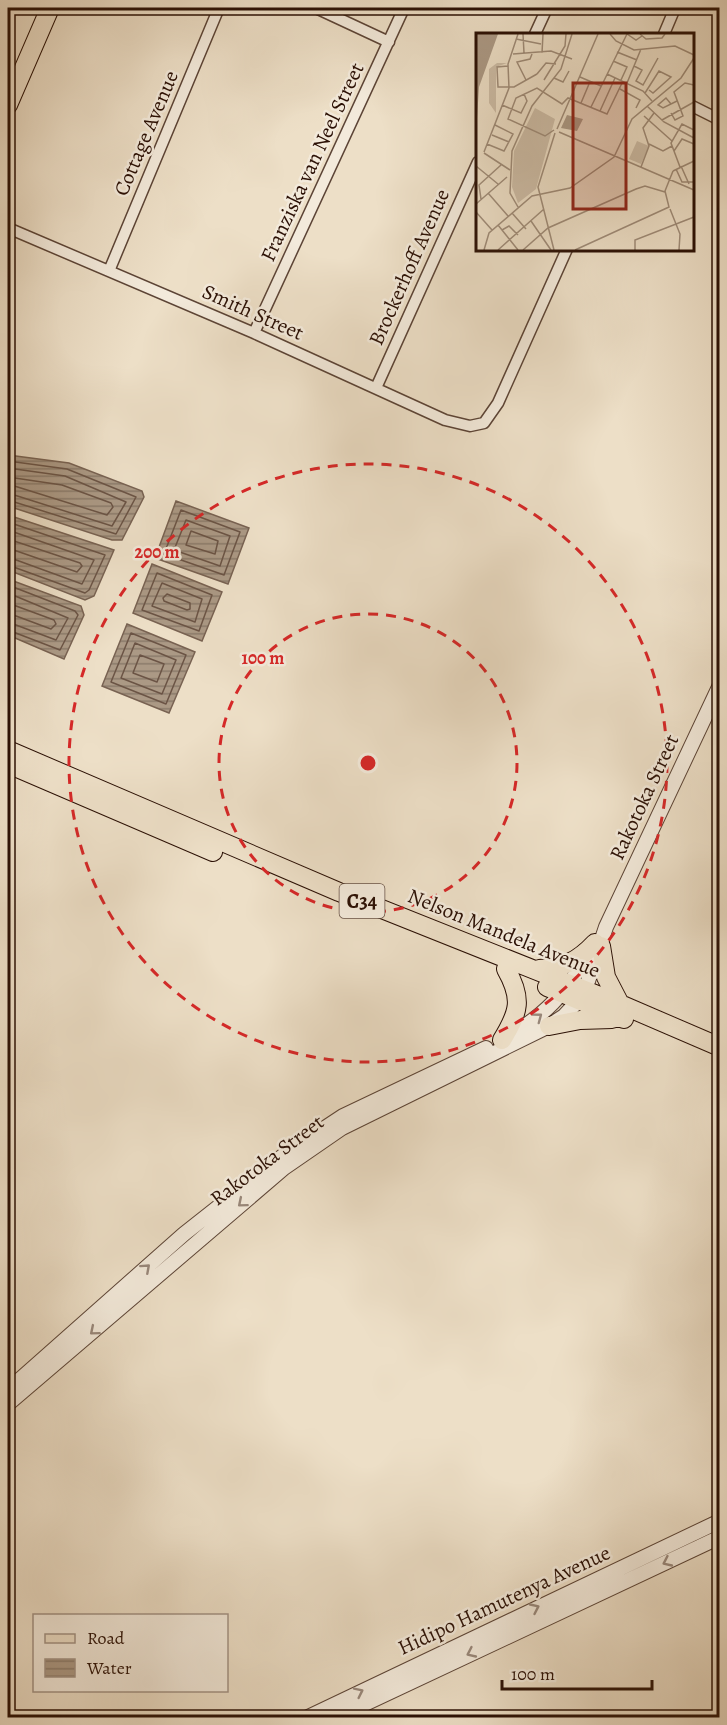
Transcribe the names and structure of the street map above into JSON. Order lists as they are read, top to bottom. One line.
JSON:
{"streets":{"main road":["C34","Nelson Mandela Avenue"],"street":["Cottage Avenue","Franziska van Neel Street","Brockerhoff Avenue","Smith Street","Rakotoka Street","Hidipo Hamutenya Avenue"]},"crossings":[["Cottage Avenue","Smith Street"],["Franziska van Neel Street","Smith Street"],["Brockerhoff Avenue","Smith Street"],["Rakotoka Street","Nelson Mandela Avenue"]],"legend":["Road","Water"],"scale_bar":"100 m","rings":["200 m","100 m"]}
